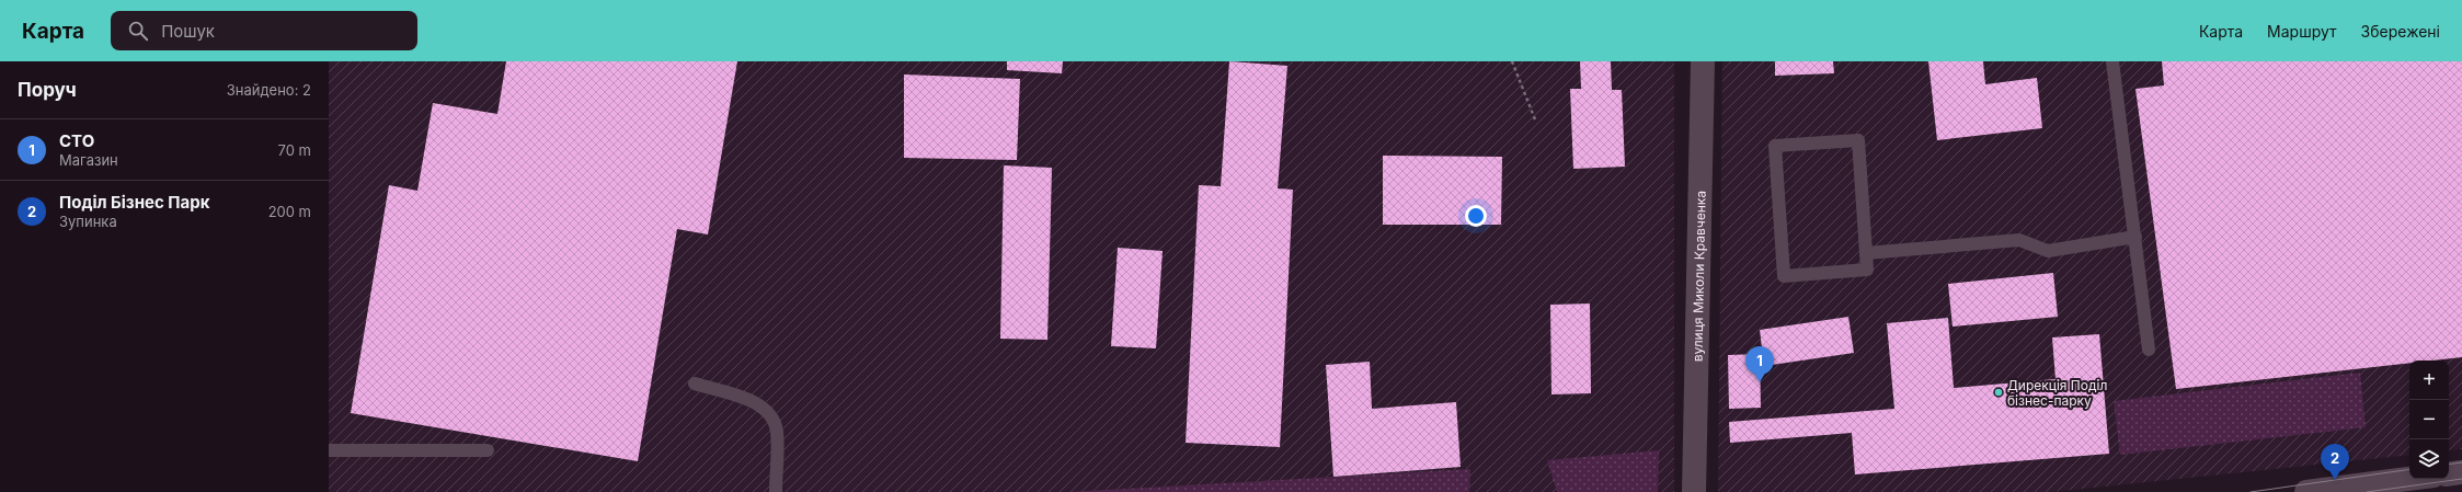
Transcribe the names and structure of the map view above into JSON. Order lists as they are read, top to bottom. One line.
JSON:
{"streets":{"street":["вулиця Миколи Кравченка"]},"places":["Дирекція Поділ бізнес-парку"],"page":{"header":"Карта","search":"Пошук","nav":["Карта","Маршрут","Збережені"],"heading":["Поруч","Знайдено: 2"],"list":[{"mark":"1","name":"СТО","note":"Магазин","value":"70 m"},{"mark":"2","name":"Поділ Бізнес Парк","note":"Зупинка","value":"200 m"}],"pins":["1","2"],"map_buttons":["+","−"]}}
